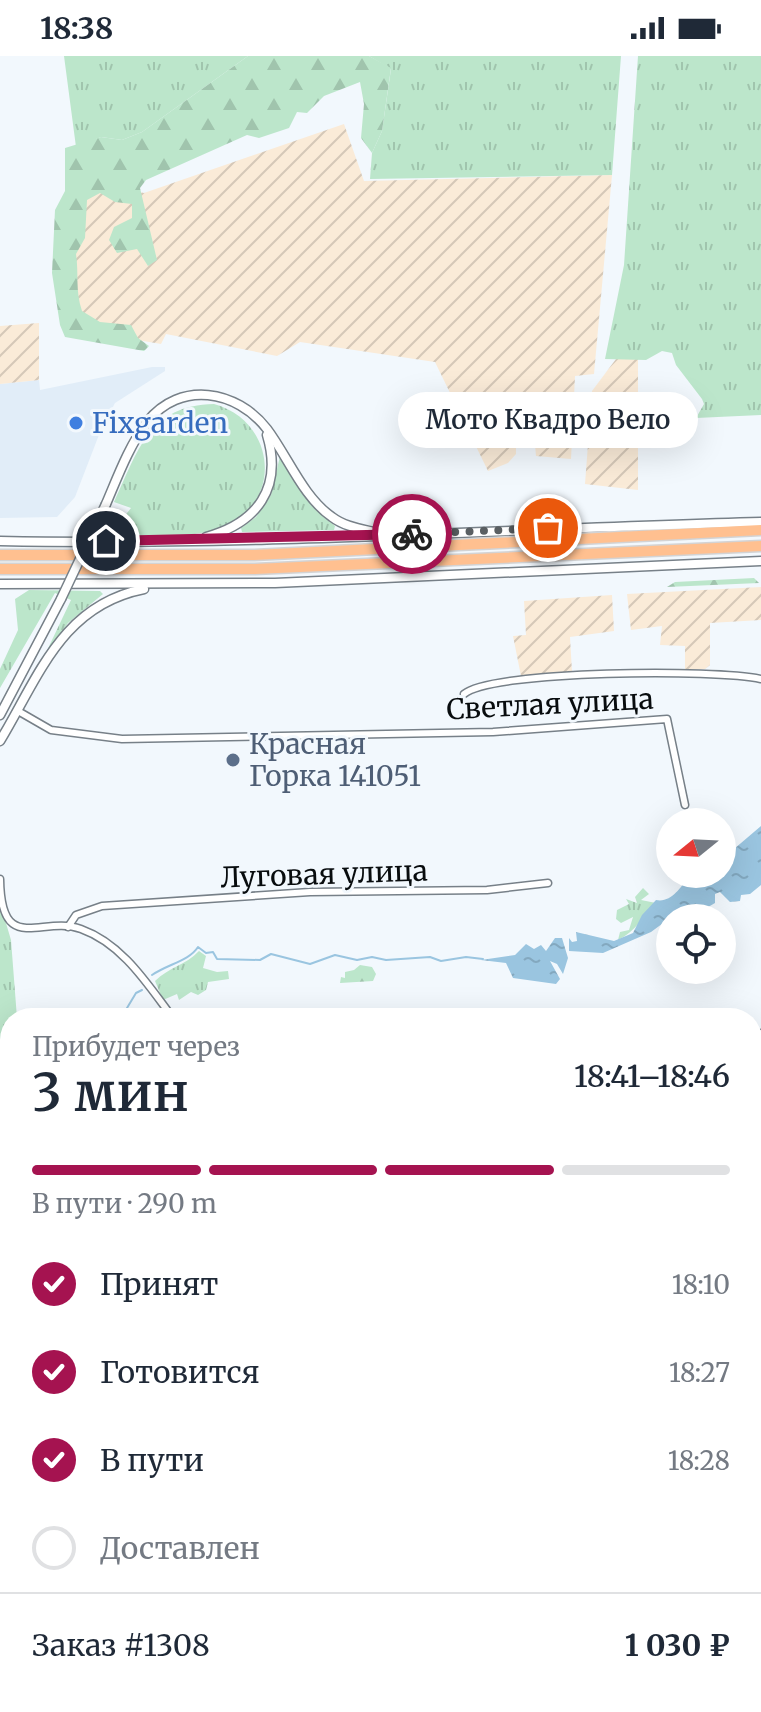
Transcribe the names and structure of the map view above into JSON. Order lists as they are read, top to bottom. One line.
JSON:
{"streets":{"street":["Светлая улица","Луговая улица"]},"places":["Fixgarden","Мото Квадро Вело","Красная Горка 141051"],"north":"left","page":{"status":"18:38","bubble":"Мото Квадро Вело","heading":["3 мин","Прибудет через","18:41–18:46"],"panel":["Заказ #1308","1 030 ₽"],"bar":"В пути · 290 m","list":[["Принят","18:10"],["Готовится","18:27"],["В пути","18:28"],"Доставлен"]}}
